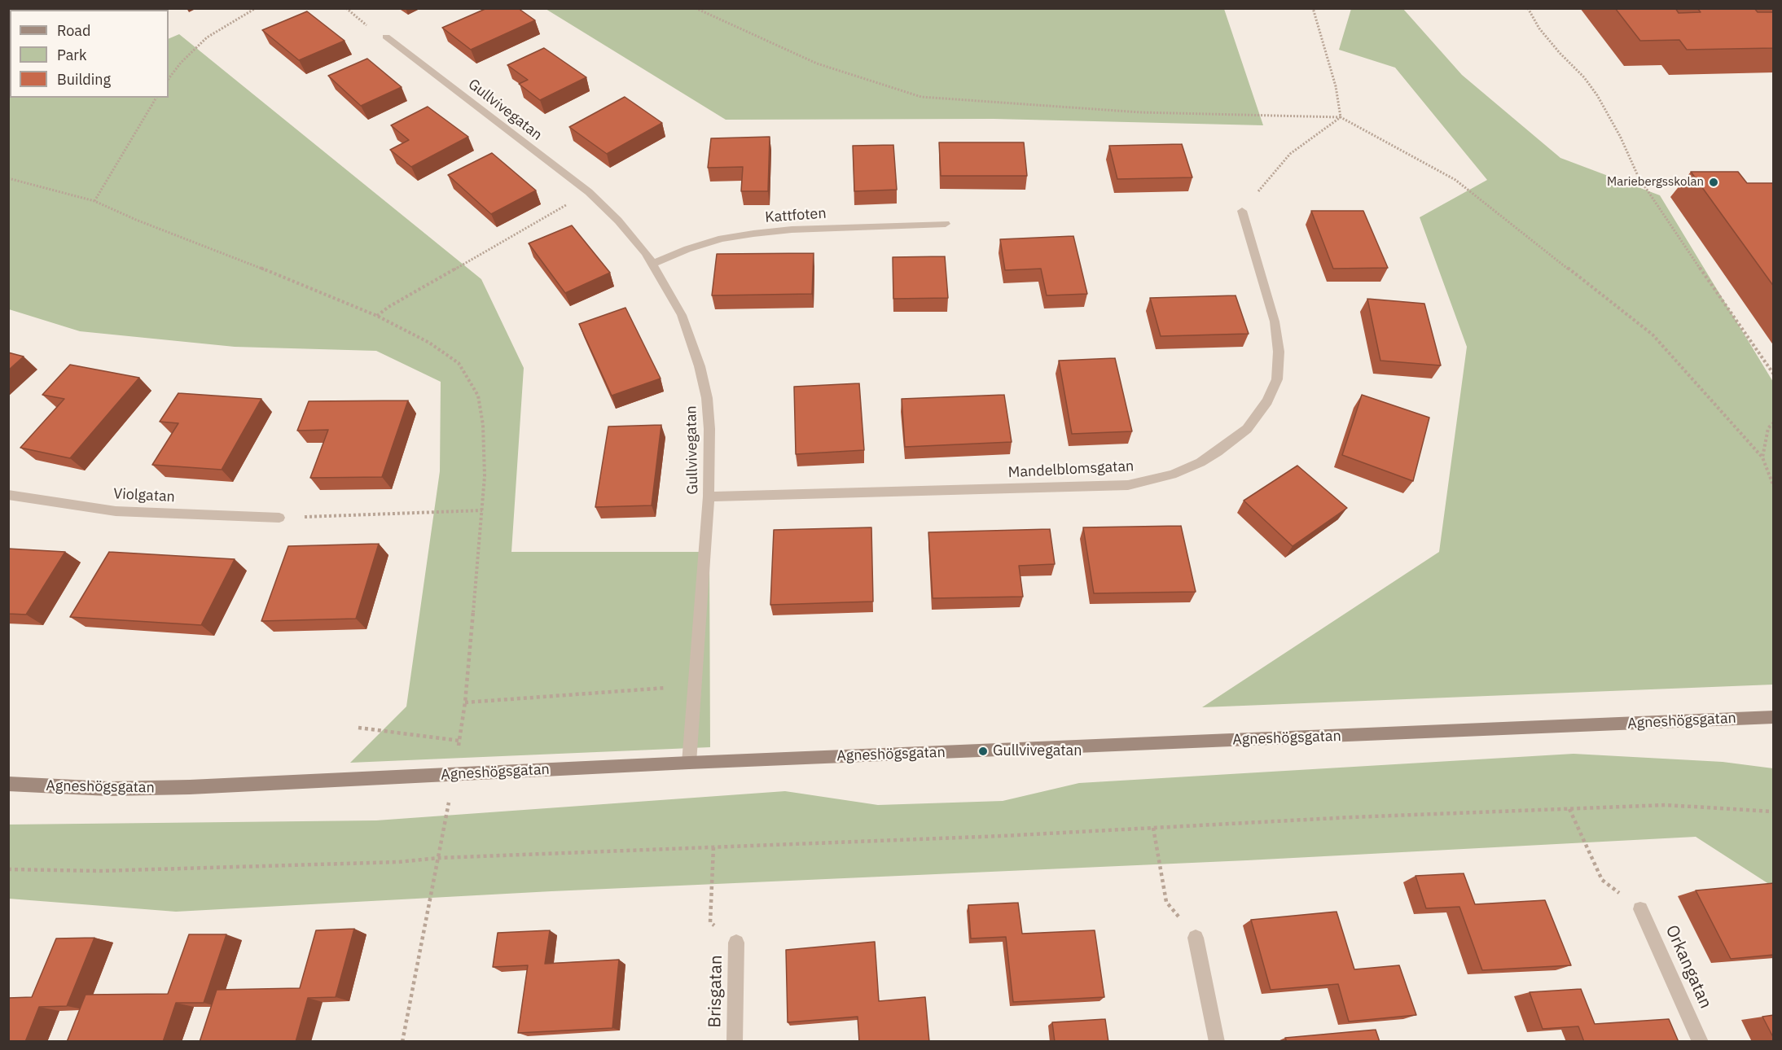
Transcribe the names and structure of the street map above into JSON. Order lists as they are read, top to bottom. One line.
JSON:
{"streets":{"street":["Gullvivegatan","Kattfoten","Mandelblomsgatan","Violgatan","Agneshögsgatan","Orkangatan","Brisgatan"]},"crossings":[["Gullvivegatan","Kattfoten"],["Gullvivegatan","Mandelblomsgatan"],["Gullvivegatan","Agneshögsgatan"]],"places":["Mariebergsskolan","Gullvivegatan"],"legend":["Road","Park","Building"]}
